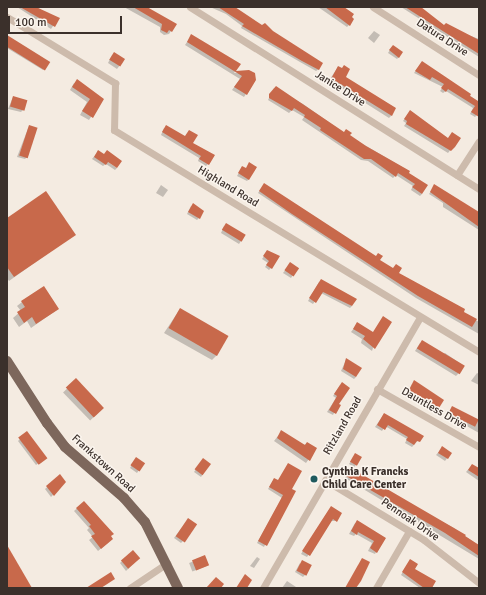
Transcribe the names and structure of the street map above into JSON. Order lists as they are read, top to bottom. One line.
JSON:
{"streets":{"main road":["Frankstown Road"],"street":["Datura Drive","Janice Drive","Highland Road","Dauntless Drive","Ritzland Road","Pennoak Drive"]},"crossings":[["Highland Road","Ritzland Road"],["Dauntless Drive","Ritzland Road"],["Ritzland Road","Pennoak Drive"]],"places":["Cynthia K Francks Child Care Center"],"scale_bar":"100 m"}
